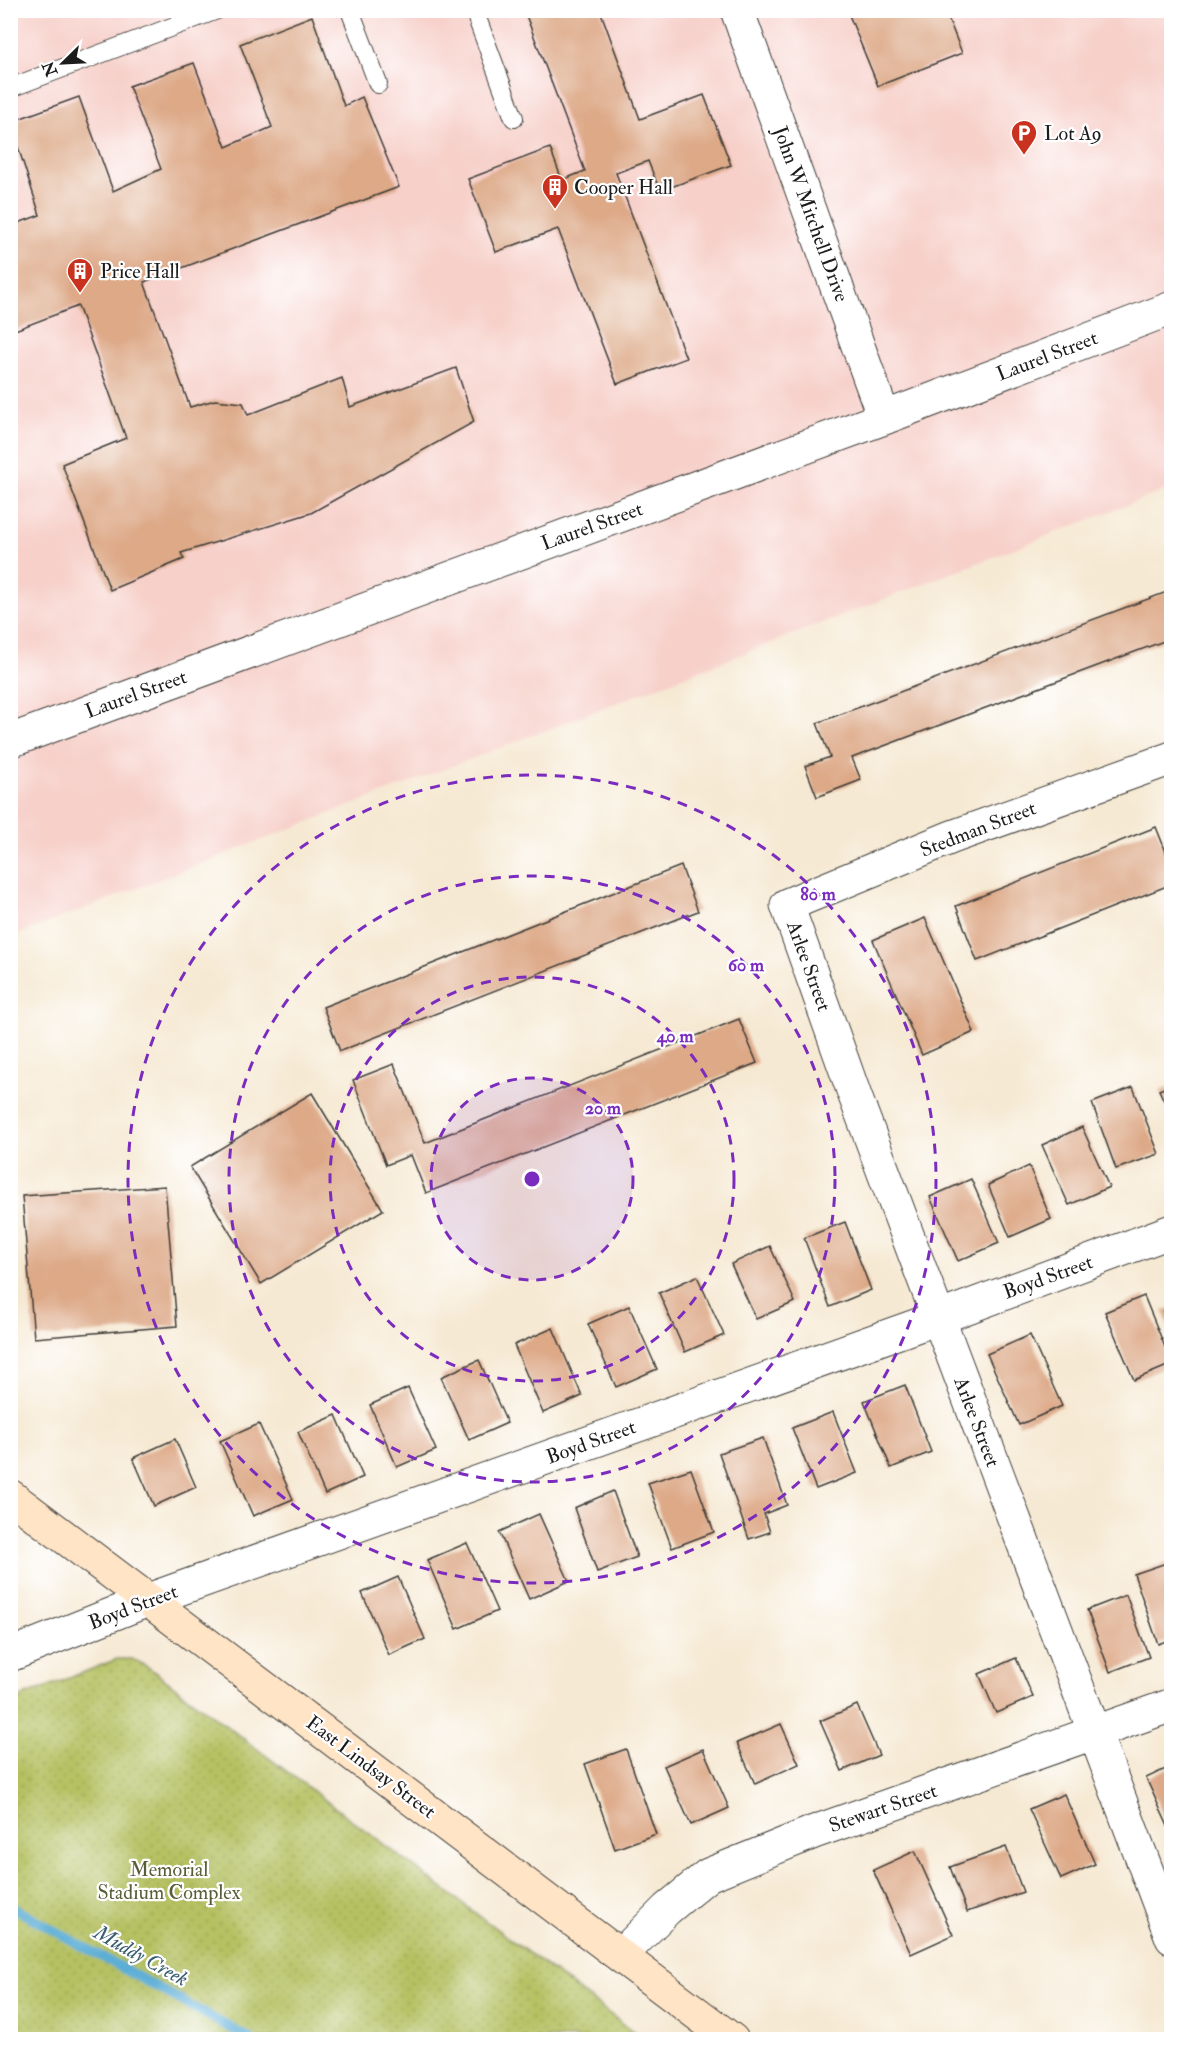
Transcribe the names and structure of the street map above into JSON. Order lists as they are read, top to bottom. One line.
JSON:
{"streets":{"street":["John W Mitchell Drive","Laurel Street","Stedman Street","Arlee Street","Boyd Street","East Lindsay Street","Stewart Street"]},"crossings":[["John W Mitchell Drive","Laurel Street"],["Stedman Street","Arlee Street"],["Arlee Street","Boyd Street"],["Arlee Street","Stewart Street"],["Boyd Street","East Lindsay Street"],["East Lindsay Street","Stewart Street"]],"water":["Muddy Creek"],"parks":["Memorial Stadium Complex"],"places":{"parking":["Lot A9"],"building":["Cooper Hall","Price Hall"]},"north":"bottom left","rings":["80 m","60 m","40 m","20 m"]}
